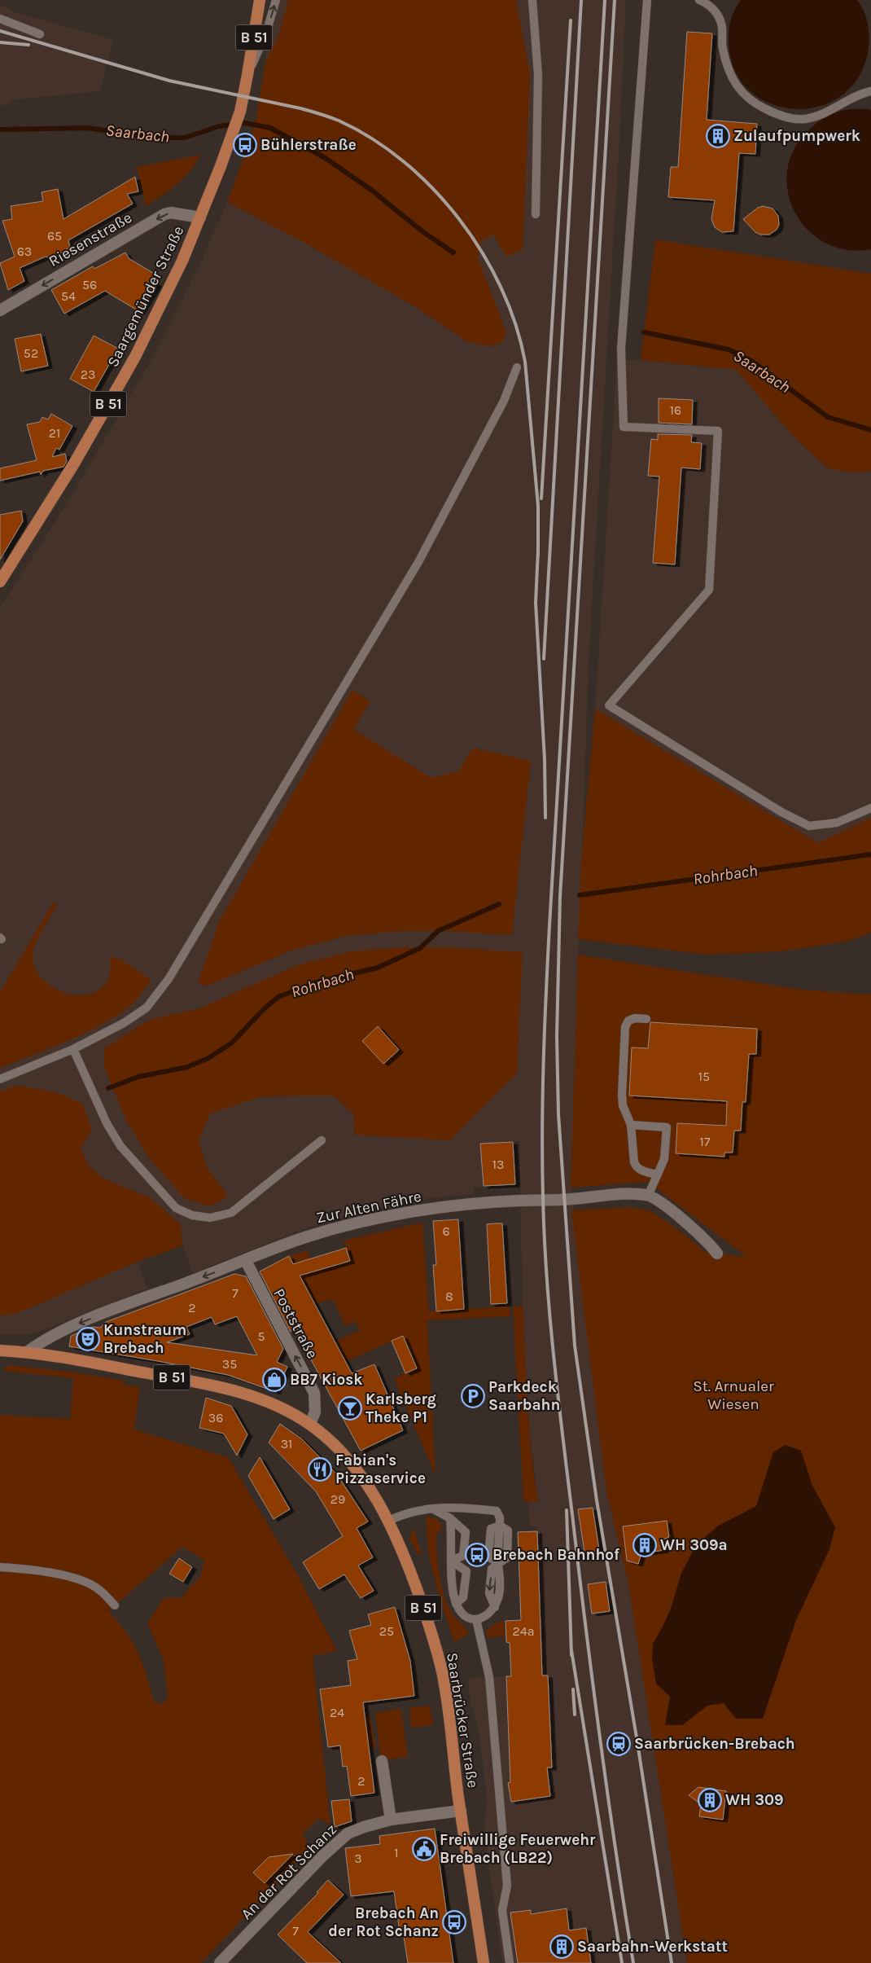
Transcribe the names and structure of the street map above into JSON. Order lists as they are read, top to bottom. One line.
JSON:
{"streets":{"main road":["B 51","Saargemünder Straße","Saarbrücker Straße"],"street":["Riesenstraße","Zur Alten Fähre","Poststraße","An der Rot Schanz"]},"crossings":[["Riesenstraße","Saargemünder Straße"],["Zur Alten Fähre","Poststraße"],["Zur Alten Fähre","Saarbrücker Straße"],["Poststraße","Saarbrücker Straße"],["Saarbrücker Straße","An der Rot Schanz"]],"one_way":["Riesenstraße","Poststraße"],"water":["Saarbach","Rohrbach"],"parks":["St. Arnualer Wiesen"],"places":{"building":["Zulaufpumpwerk","WH 309a","WH 309","Saarbahn-Werkstatt"],"bus stop":["Bühlerstraße","Brebach Bahnhof","Brebach An der Rot Schanz"],"theatre":["Kunstraum Brebach"],"shop":["BB7 Kiosk"],"parking":["Parkdeck Saarbahn"],"bar":["Karlsberg Theke P1"],"restaurant":["Fabian's Pizzaservice"],"station":["Saarbrücken-Brebach"],"public building":["Freiwillige Feuerwehr Brebach (LB22)"]},"house_numbers":["65","63","56","54","52","23","16","21","15","17","13","6","7","8","2","5","35","36","31","29","25","24a","24","2","1","3","7"]}
